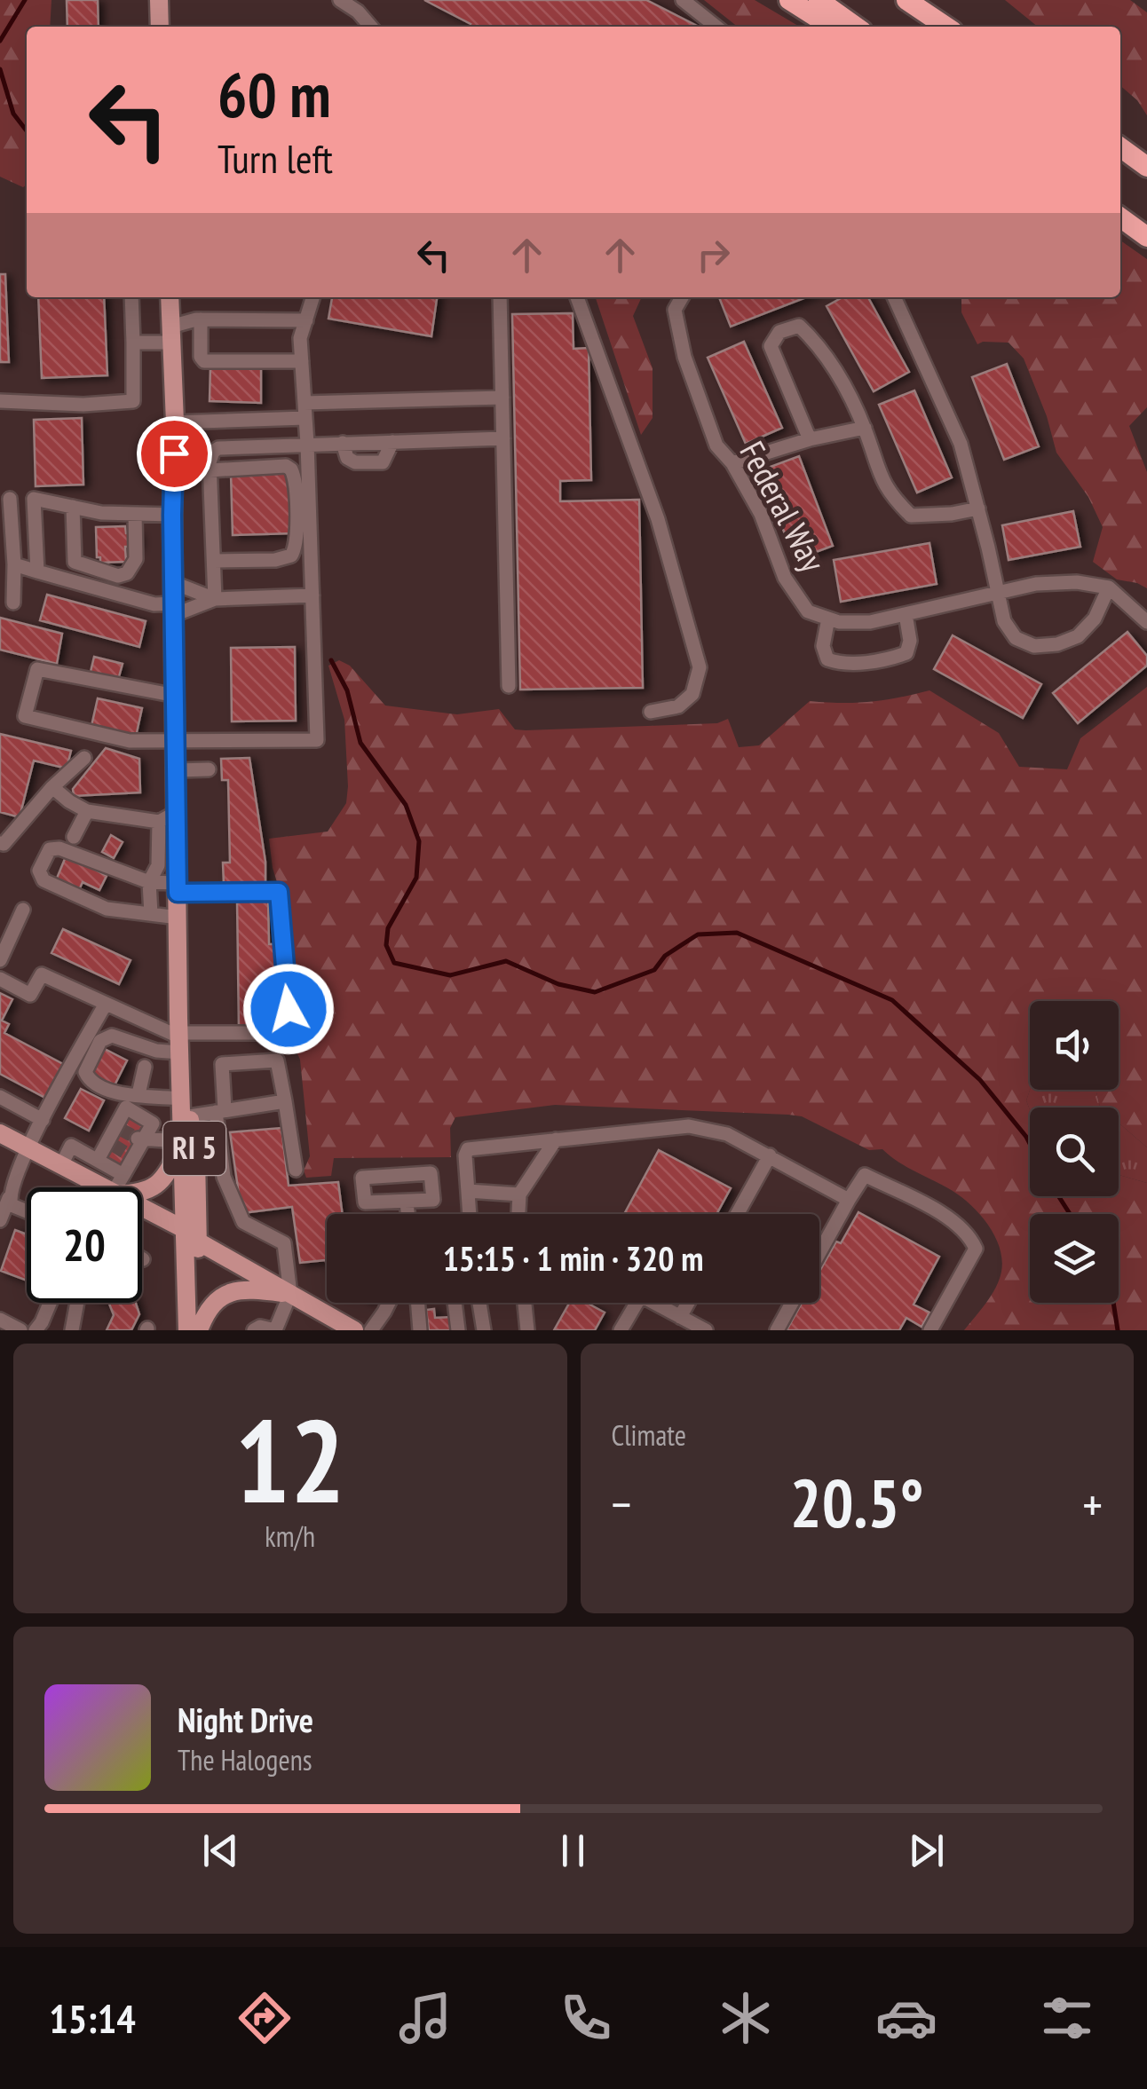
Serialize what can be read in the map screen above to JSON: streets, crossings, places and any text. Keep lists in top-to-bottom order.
{
  "streets": {
    "main road": ["RI 5"],
    "street": ["Federal Way"]
  },
  "page": {
    "turn": ["60 m", "Turn left"],
    "limit": "20",
    "trip": "15:15 · 1 min · 320 m",
    "tile": [
      ["12", "km/h"],
      "Climate"
    ],
    "heat": ["−", "20.5°", "+"],
    "song": ["Night Drive", "The Halogens"],
    "tabs": "15:14"
  }
}
